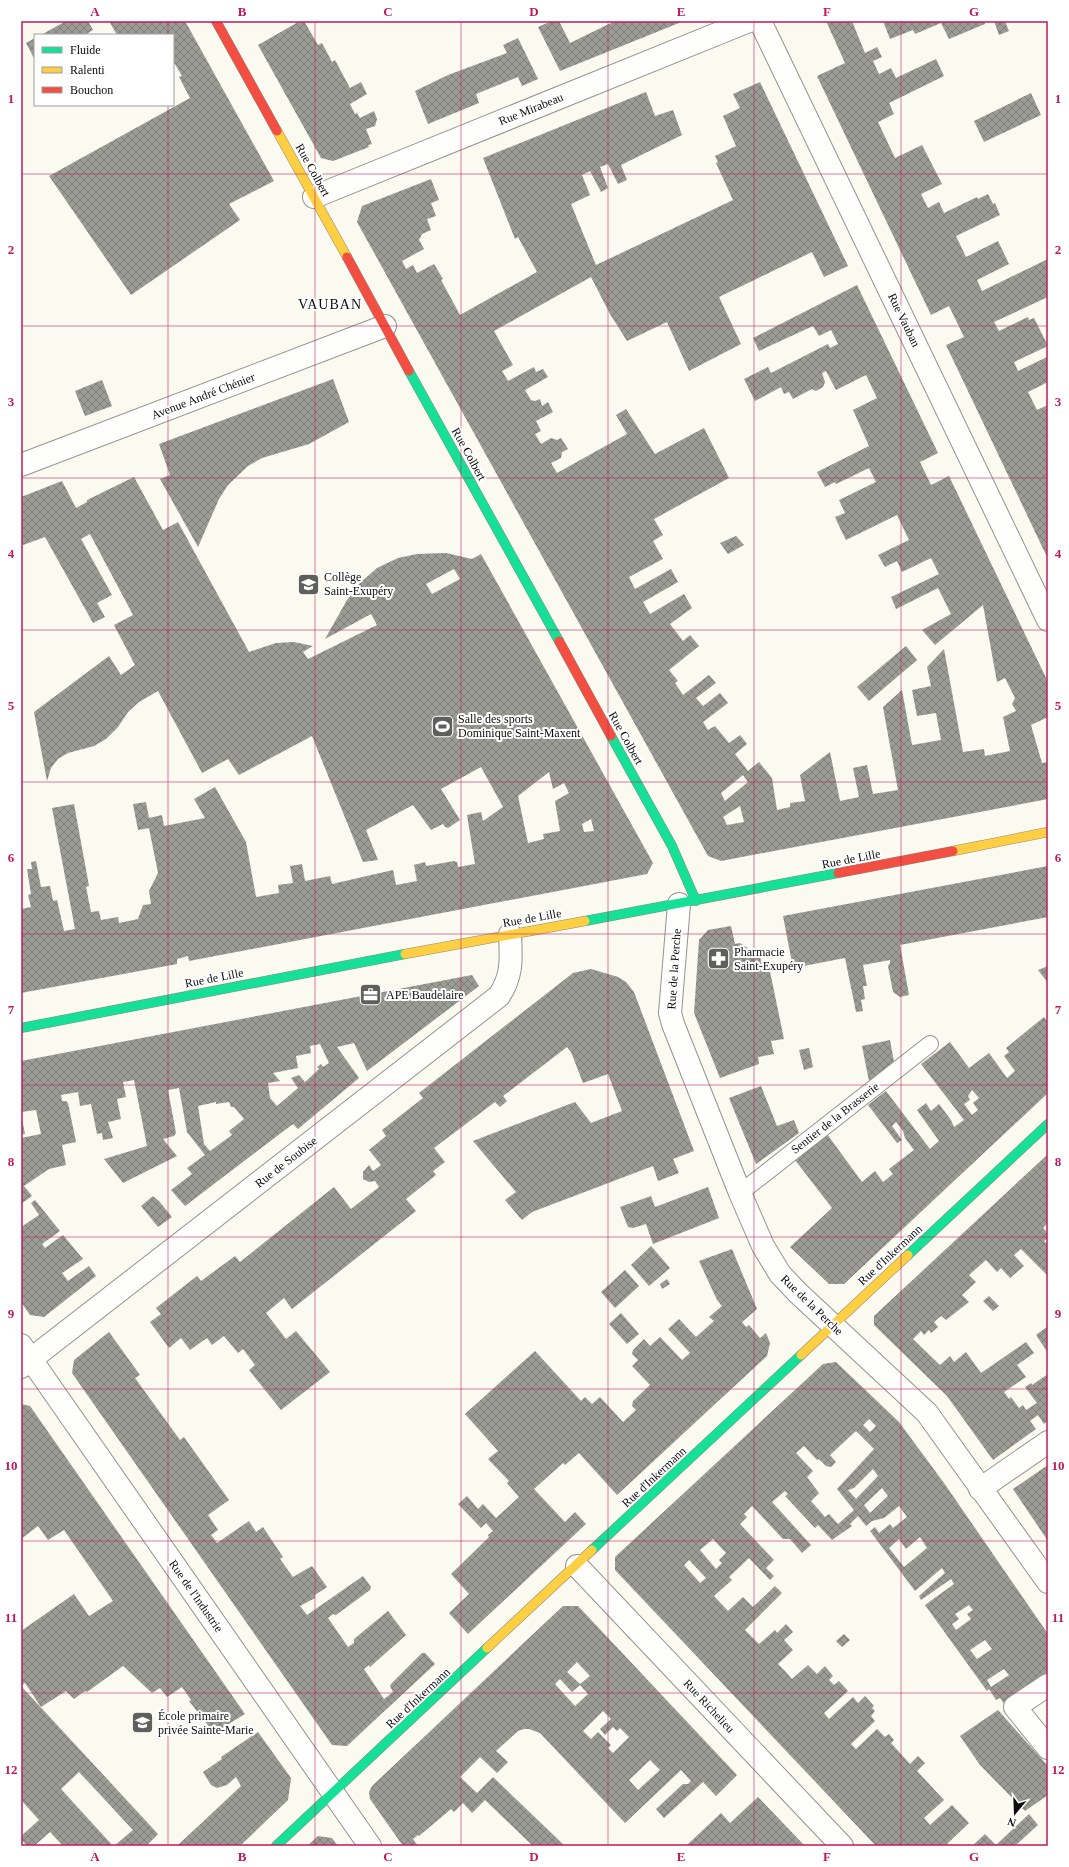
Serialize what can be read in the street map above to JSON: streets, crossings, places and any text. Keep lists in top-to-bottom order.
{
  "streets": {
    "street": [
      "Rue Mirabeau",
      "Rue Colbert",
      "Rue Vauban",
      "Avenue André Chénier",
      "Rue de Lille",
      "Rue de la Perche",
      "Rue de Soubise",
      "Rue d'Inkermann",
      "Rue de l'Industrie",
      "Rue Richelieu"
    ],
    "lane": ["Sentier de la Brasserie"]
  },
  "crossings": [
    ["Rue Mirabeau", "Rue Colbert"],
    ["Rue Colbert", "Avenue André Chénier"],
    ["Rue Colbert", "Rue de Lille"],
    ["Rue Colbert", "Rue de la Perche"],
    ["Rue de Lille", "Rue de la Perche"],
    ["Rue de Lille", "Rue de Soubise"],
    ["Rue de la Perche", "Sentier de la Brasserie"],
    ["Rue de la Perche", "Rue d'Inkermann"],
    ["Rue de Soubise", "Rue de l'Industrie"],
    ["Rue d'Inkermann", "Rue de l'Industrie"],
    ["Rue d'Inkermann", "Rue Richelieu"]
  ],
  "districts": ["VAUBAN"],
  "places": {
    "school or university": ["Collège Saint-Exupéry", "École primaire privée Sainte-Marie"],
    "sports": ["Salle des sports Dominique Saint-Maxent"],
    "pharmacy": ["Pharmacie Saint-Exupéry"],
    "office": ["APE Baudelaire"]
  },
  "legend": ["Fluide", "Ralenti", "Bouchon"],
  "north": "bottom",
  "grid": {
    "columns": [
      "A",
      "B",
      "C",
      "D",
      "E",
      "F",
      "G"
    ],
    "rows": [
      "1",
      "2",
      "3",
      "4",
      "5",
      "6",
      "7",
      "8",
      "9",
      "10",
      "11",
      "12"
    ]
  }
}
